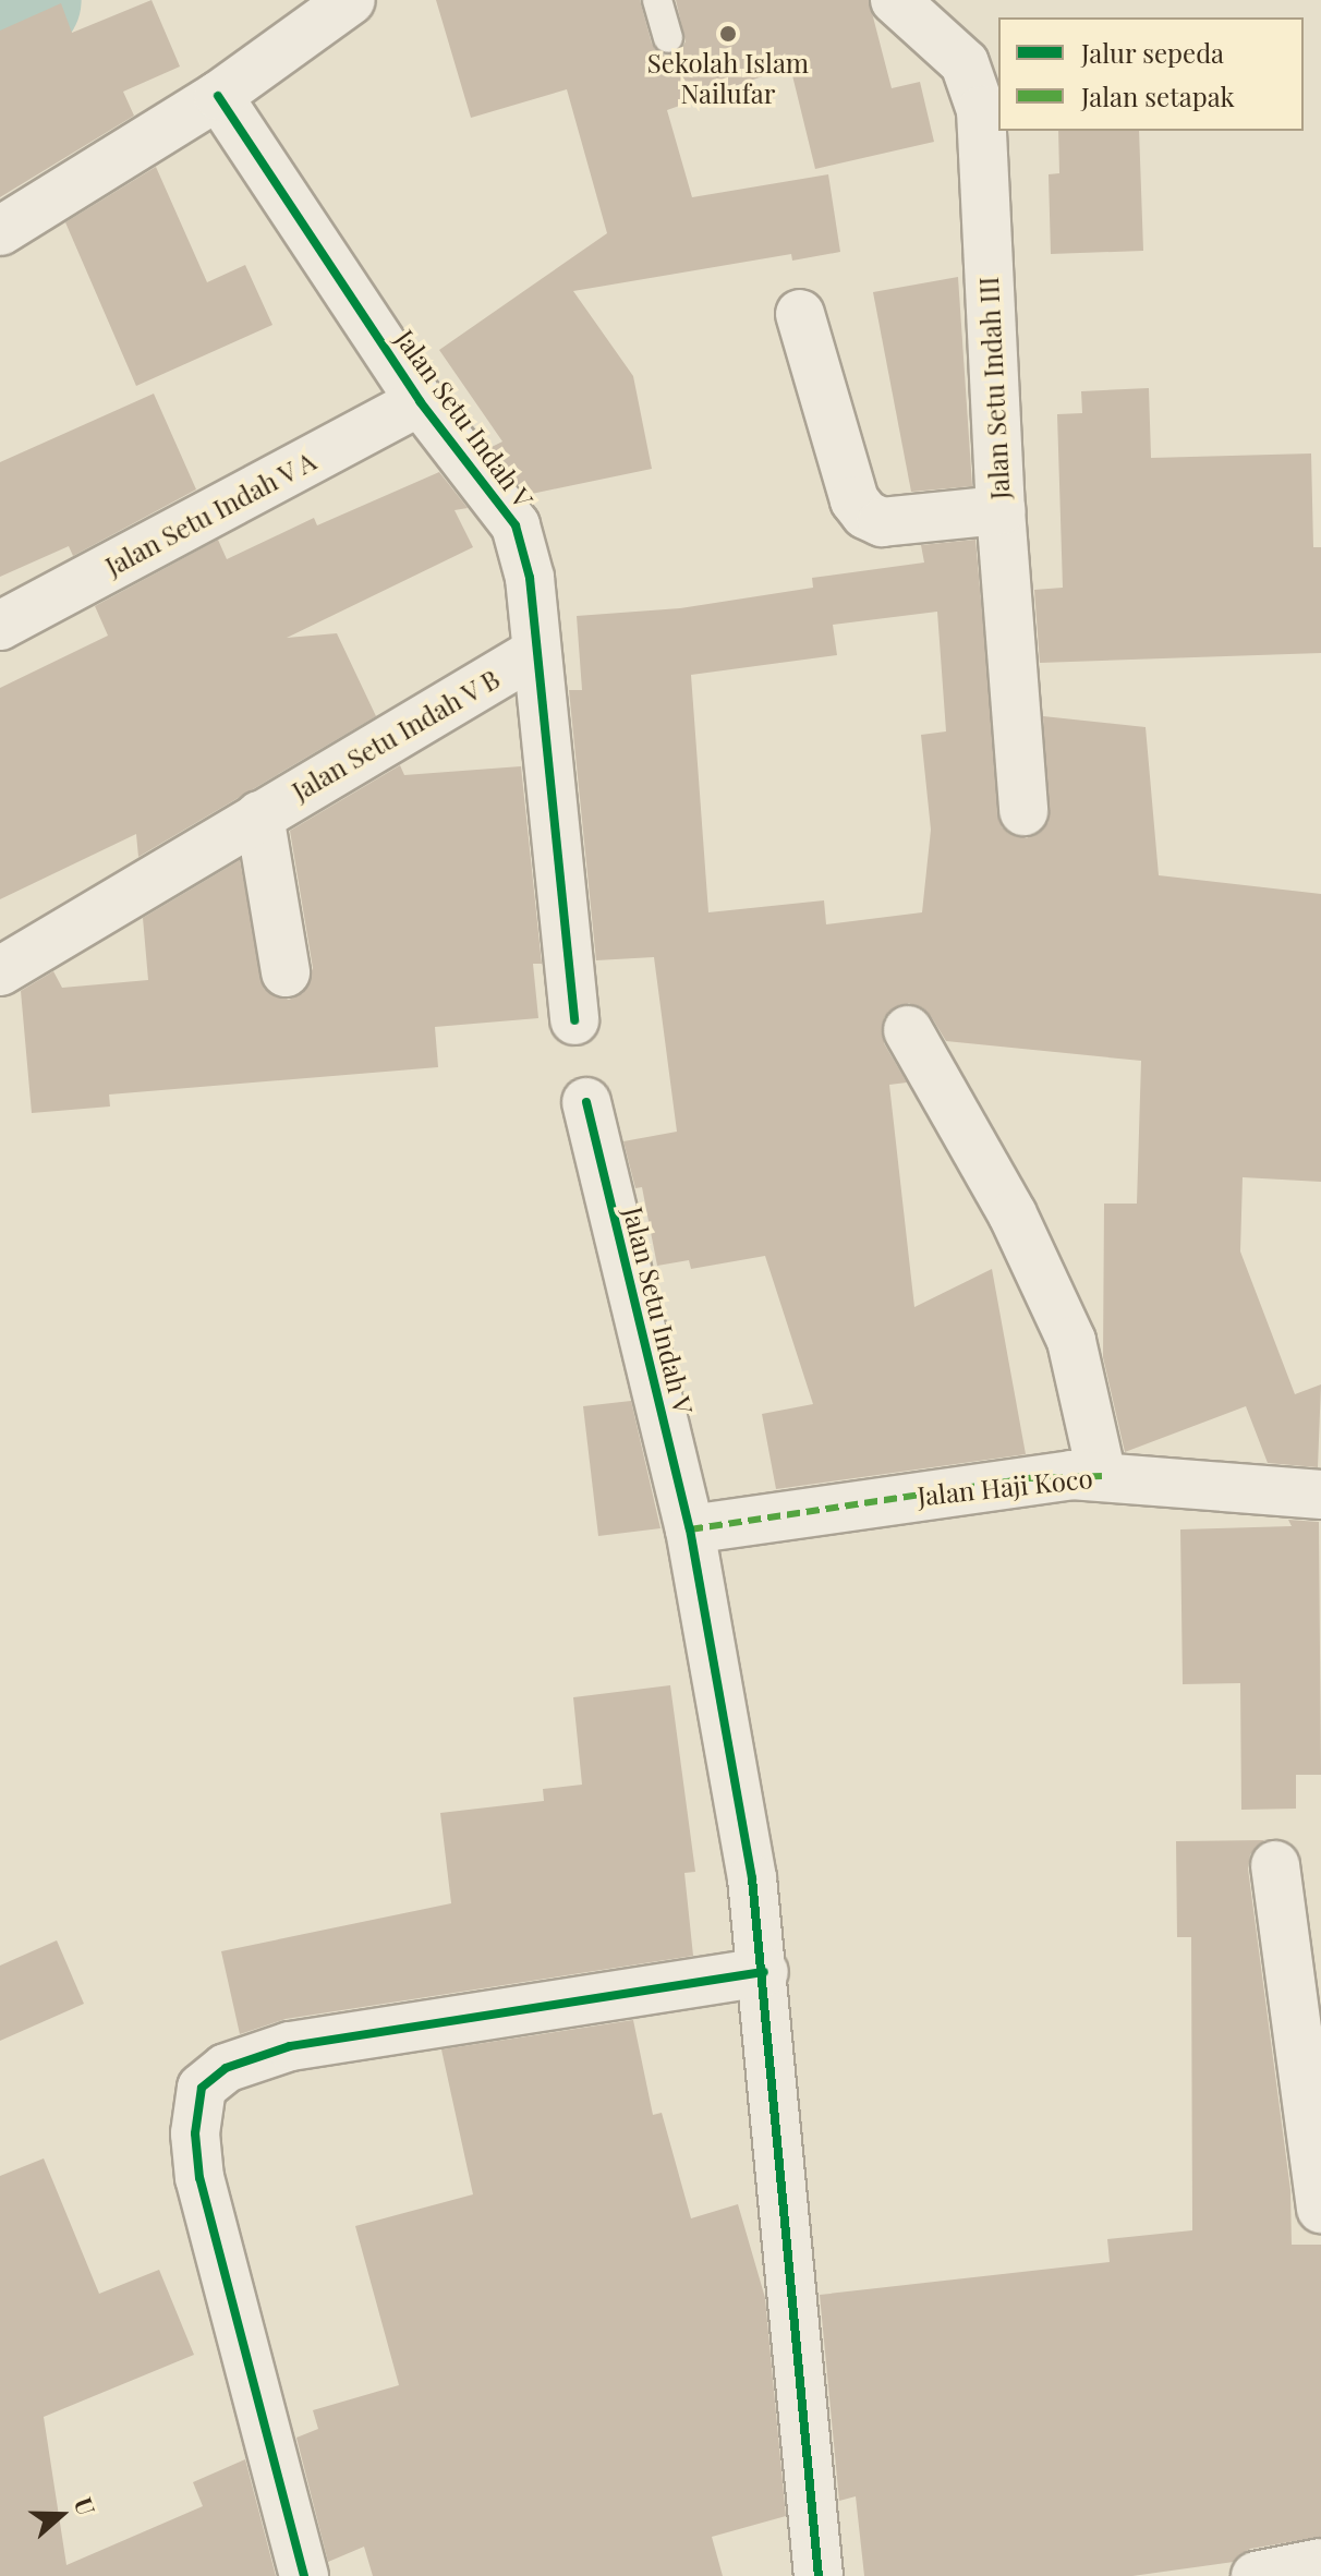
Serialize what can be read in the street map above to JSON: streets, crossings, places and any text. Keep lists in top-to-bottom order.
{
  "streets": {
    "street": [
      "Jalan Setu Indah III",
      "Jalan Setu Indah V",
      "Jalan Setu Indah V A",
      "Jalan Setu Indah V B",
      "Jalan Haji Koco"
    ]
  },
  "crossings": [
    ["Jalan Setu Indah V", "Jalan Setu Indah V A"],
    ["Jalan Setu Indah V", "Jalan Setu Indah V B"],
    ["Jalan Setu Indah V", "Jalan Haji Koco"]
  ],
  "places": ["Sekolah Islam Nailufar"],
  "legend": ["Jalur sepeda", "Jalan setapak"],
  "north": "right"
}
